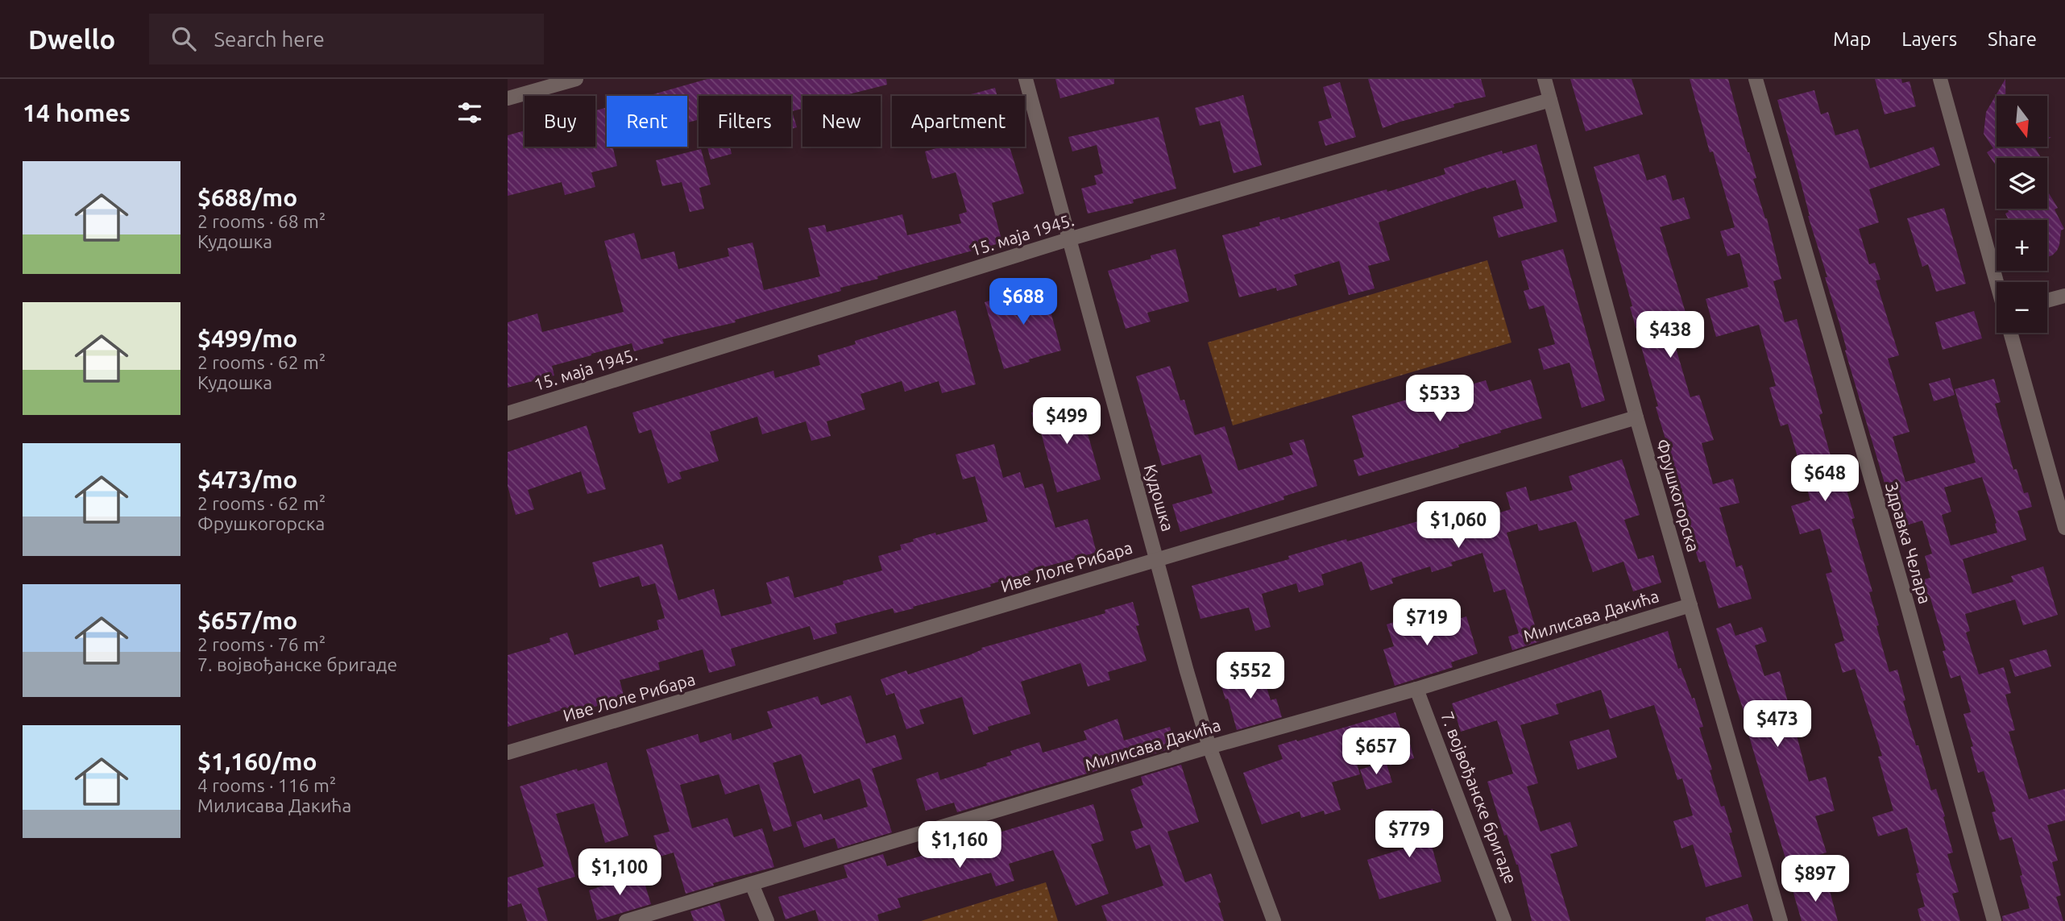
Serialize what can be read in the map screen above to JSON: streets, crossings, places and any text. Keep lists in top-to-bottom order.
{
  "streets": {
    "street": [
      "15. маја 1945.",
      "Фрушкогорска",
      "Кудошка",
      "Здравка Челара",
      "Иве Лоле Рибара",
      "Милисава Дакића",
      "7. војвођанске бригаде"
    ]
  },
  "crossings": [
    ["15. маја 1945.", "Фрушкогорска"],
    ["15. маја 1945.", "Кудошка"],
    ["Фрушкогорска", "Иве Лоле Рибара"],
    ["Фрушкогорска", "Милисава Дакића"],
    ["Кудошка", "Иве Лоле Рибара"],
    ["Кудошка", "Милисава Дакића"],
    ["Милисава Дакића", "7. војвођанске бригаде"]
  ],
  "north": "bottom",
  "page": {
    "header": "Dwello",
    "search": "Search here",
    "nav": ["Map", "Layers", "Share"],
    "heading": "14 homes",
    "map_buttons": ["+", "−"],
    "chip": [
      "Buy",
      "Rent",
      "Filters",
      "New",
      "Apartment"
    ],
    "list": [
      {
        "name": "$688/mo",
        "note": "2 rooms · 68 m² · Кудошка"
      },
      {
        "name": "$499/mo",
        "note": "2 rooms · 62 m² · Кудошка"
      },
      {
        "name": "$473/mo",
        "note": "2 rooms · 62 m² · Фрушкогорска"
      },
      {
        "name": "$657/mo",
        "note": "2 rooms · 76 m² · 7. војвођанске бригаде"
      },
      {
        "name": "$1,160/mo",
        "note": "4 rooms · 116 m² · Милисава Дакића"
      }
    ],
    "price": [
      "$688",
      "$438",
      "$533",
      "$499",
      "$648",
      "$1,060",
      "$719",
      "$552",
      "$473",
      "$657",
      "$779",
      "$1,160",
      "$1,100",
      "$897"
    ]
  }
}
